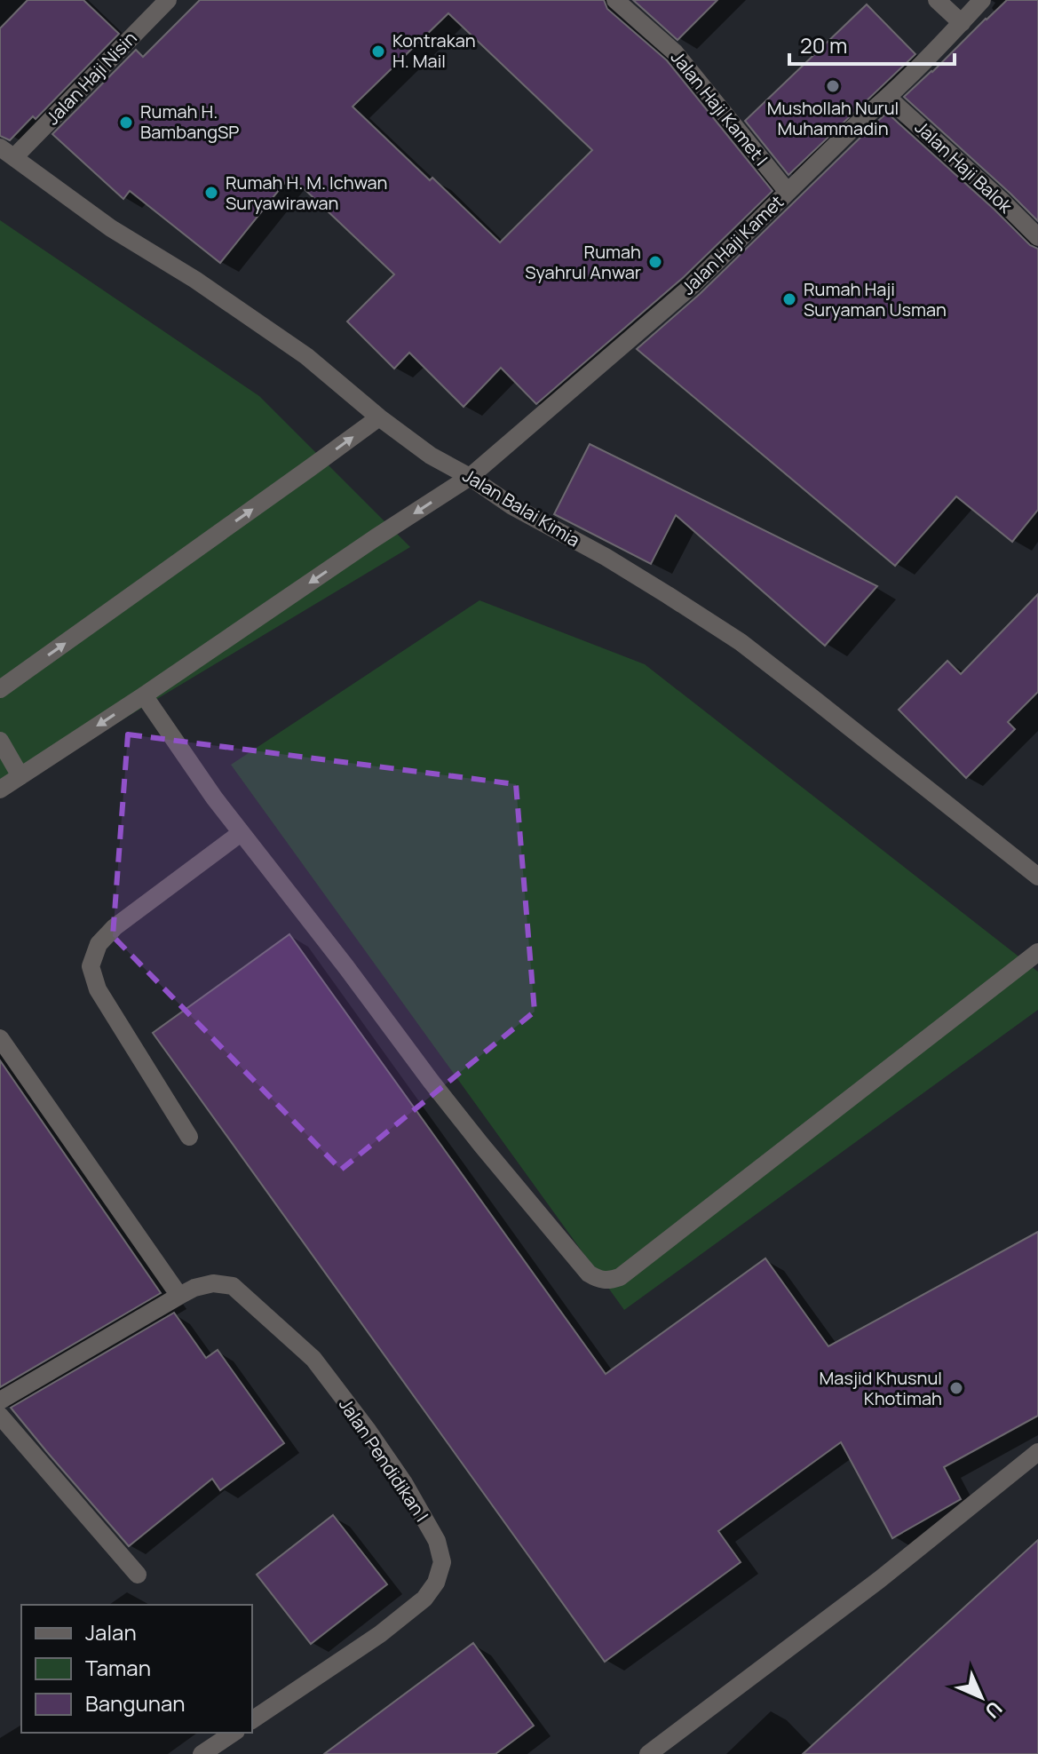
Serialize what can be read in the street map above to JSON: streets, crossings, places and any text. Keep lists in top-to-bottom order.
{
  "streets": {
    "street": [
      "Jalan Haji Nisin",
      "Jalan Haji Kamet I",
      "Jalan Haji Balok",
      "Jalan Haji Kamet",
      "Jalan Balai Kimia",
      "Jalan Pendidikan I"
    ]
  },
  "crossings": [
    ["Jalan Haji Nisin", "Jalan Balai Kimia"],
    ["Jalan Haji Kamet I", "Jalan Haji Kamet"],
    ["Jalan Haji Balok", "Jalan Haji Kamet"],
    ["Jalan Haji Kamet", "Jalan Balai Kimia"]
  ],
  "places": [
    "Kontrakan H. Mail",
    "Mushollah Nurul Muhammadin",
    "Rumah H. BambangSP",
    "Rumah H. M. Ichwan Suryawirawan",
    "Rumah Syahrul Anwar",
    "Rumah Haji Suryaman Usman",
    "Masjid Khusnul Khotimah"
  ],
  "legend": ["Jalan", "Taman", "Bangunan"],
  "scale_bar": "20 m",
  "north": "bottom right"
}
